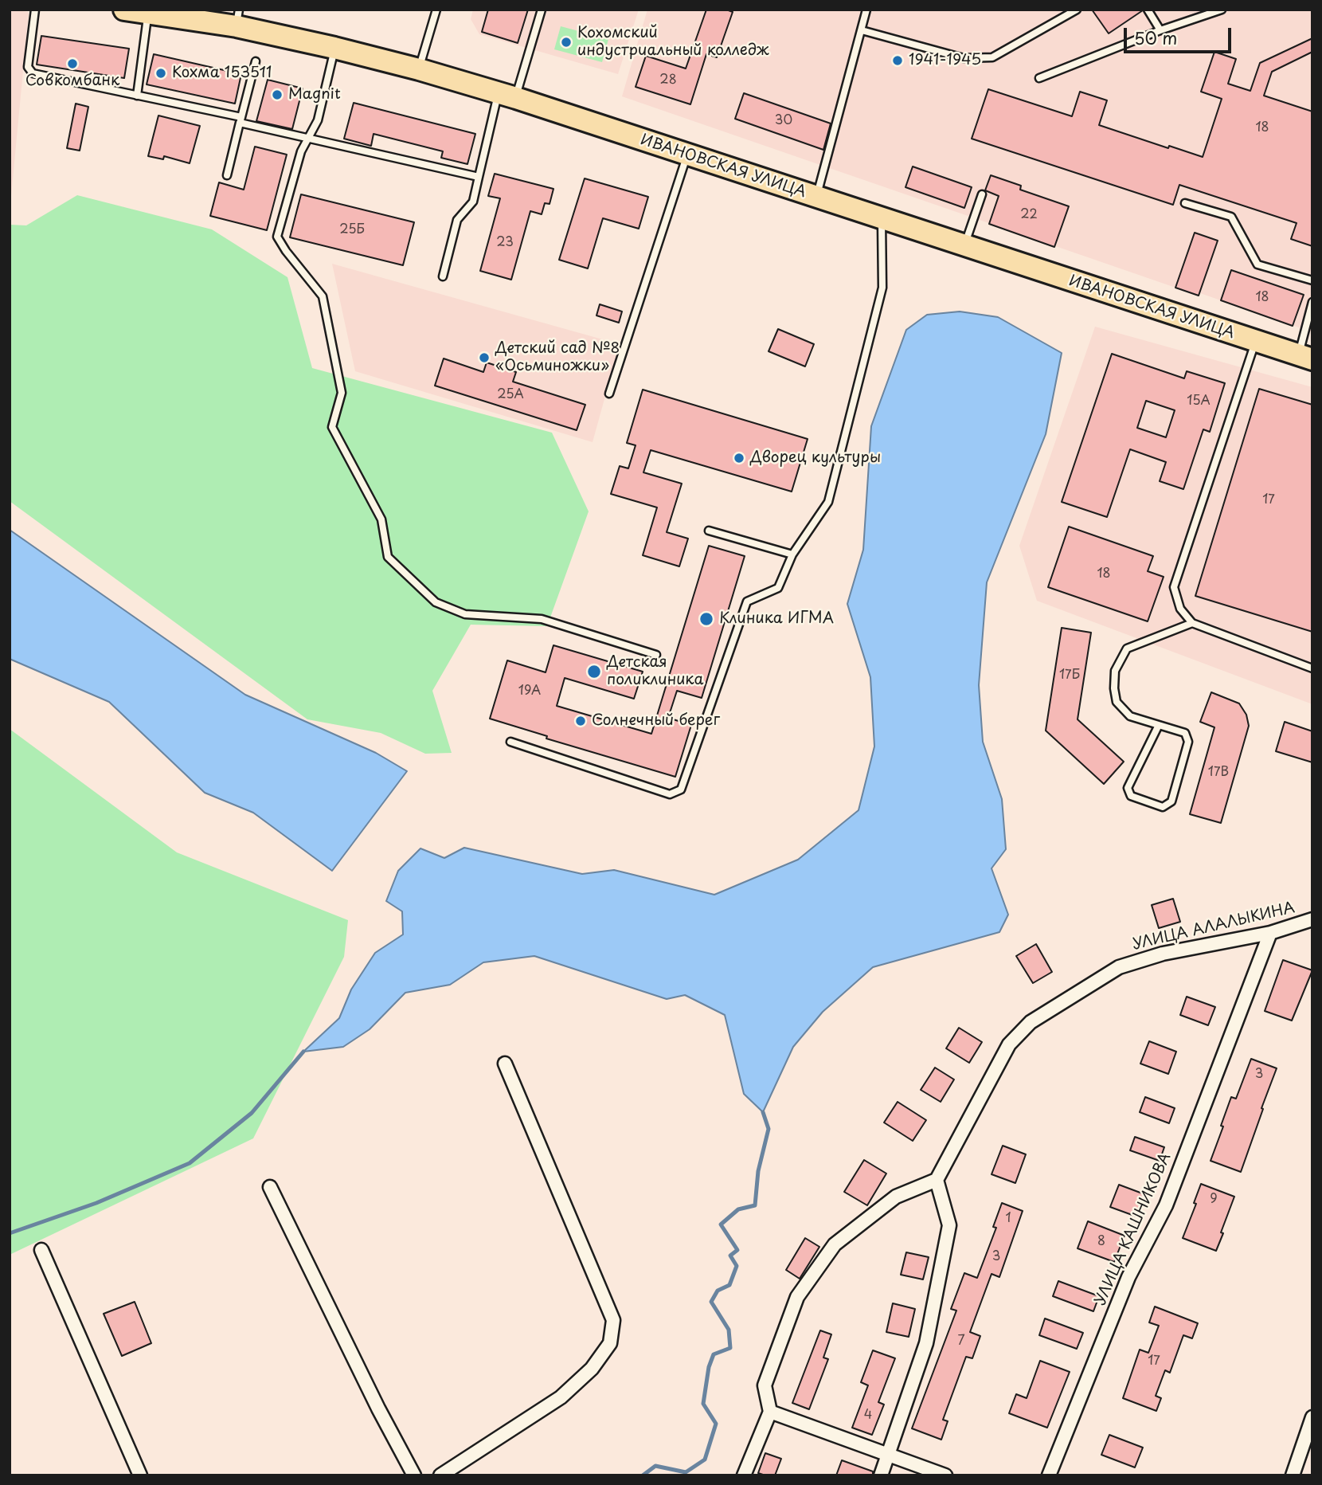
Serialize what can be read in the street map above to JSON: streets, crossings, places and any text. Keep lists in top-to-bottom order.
{
  "streets": {
    "main road": ["ИВАНОВСКАЯ УЛИЦА"],
    "street": ["УЛИЦА АЛАЛЫКИНА", "УЛИЦА КАШНИКОВА"]
  },
  "crossings": [
    ["УЛИЦА АЛАЛЫКИНА", "УЛИЦА КАШНИКОВА"]
  ],
  "places": [
    "Кохомский индустриальный колледж",
    "1941-1945",
    "Совкомбанк",
    "Кохма 153511",
    "Magnit",
    "Детский сад №8 «Осьминожки»",
    "Дворец культуры",
    "Клиника ИГМА",
    "Детская поликлиника",
    "Солнечный берег"
  ],
  "house_numbers": [
    "28",
    "30",
    "18",
    "22",
    "25Б",
    "23",
    "18",
    "25А",
    "15А",
    "17",
    "18",
    "17Б",
    "19А",
    "17В",
    "3",
    "9",
    "1",
    "8",
    "3",
    "7",
    "17",
    "4"
  ],
  "scale_bar": "50 m"
}
